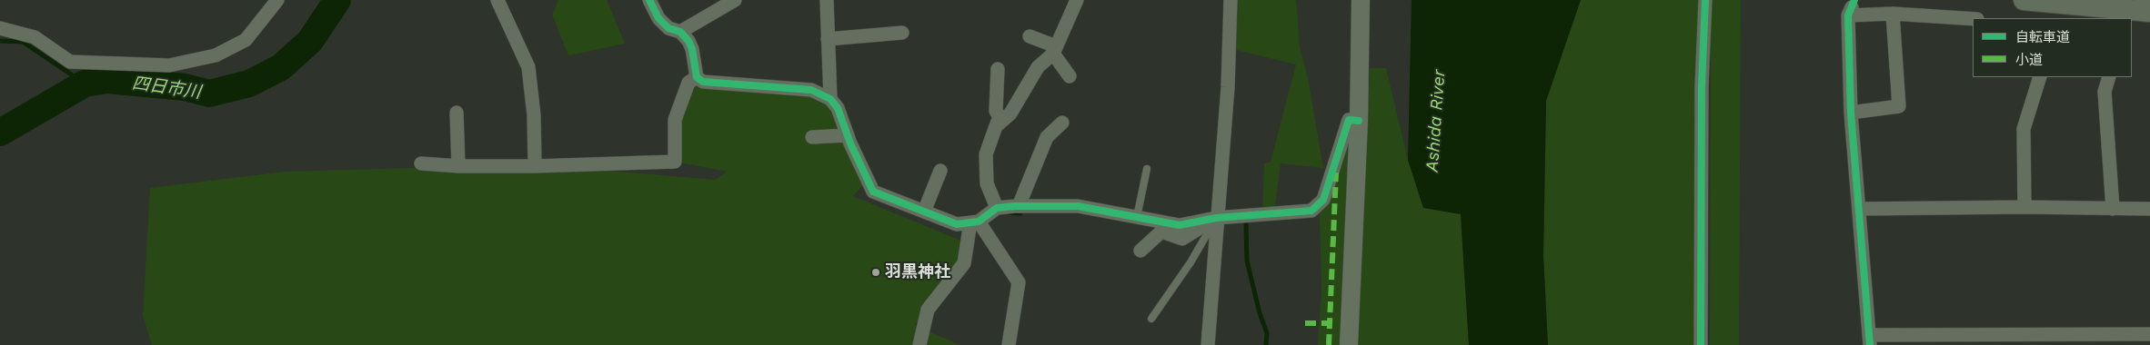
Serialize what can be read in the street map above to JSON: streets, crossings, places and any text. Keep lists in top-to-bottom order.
{
  "water": ["四日市川", "Ashida River"],
  "places": ["羽黒神社"],
  "legend": ["自転車道", "小道"]
}
